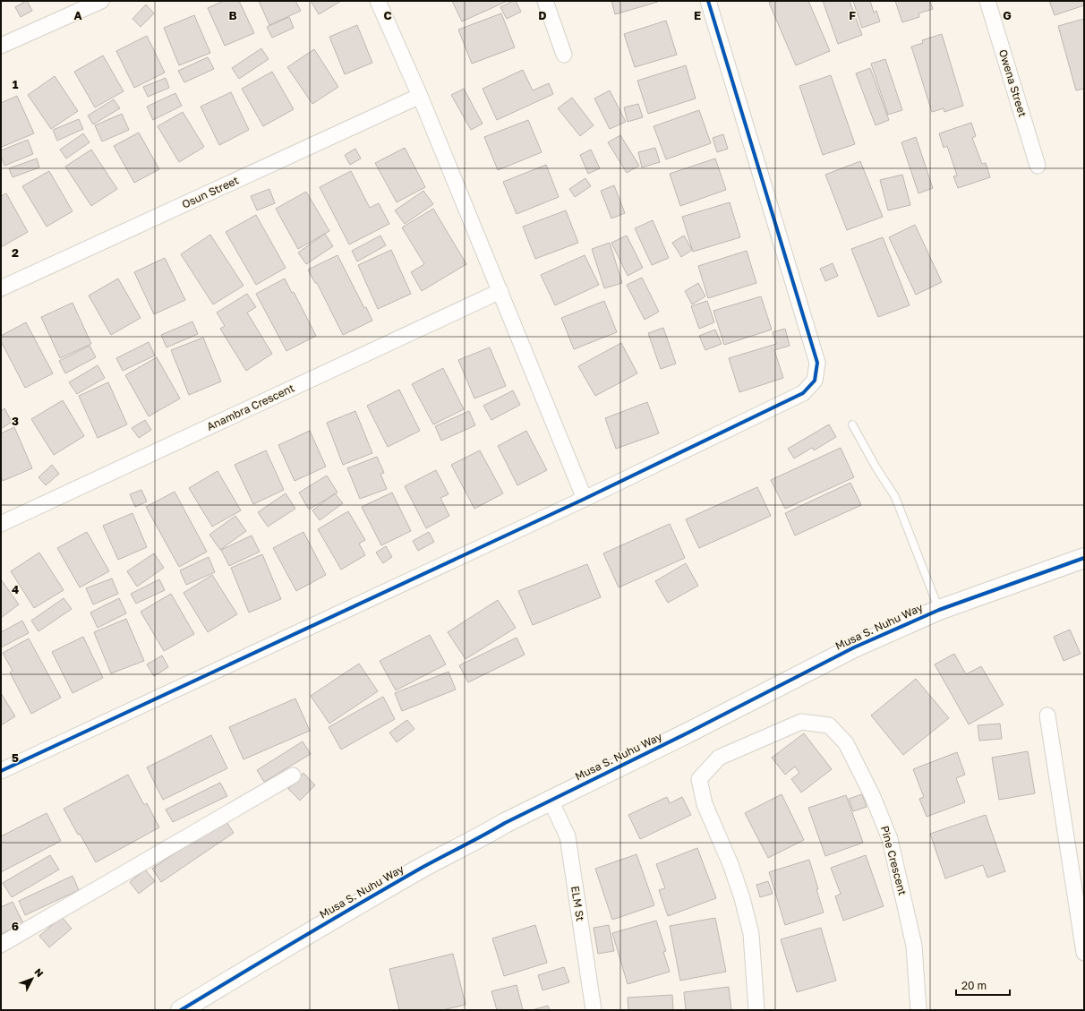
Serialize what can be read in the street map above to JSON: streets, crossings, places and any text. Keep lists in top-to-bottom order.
{
  "streets": {
    "street": [
      "Owena Street",
      "Osun Street",
      "Anambra Crescent",
      "Musa S. Nuhu Way",
      "Pine Crescent",
      "ELM St"
    ]
  },
  "crossings": [
    ["Musa S. Nuhu Way", "ELM St"]
  ],
  "scale_bar": "20 m",
  "north": "top right",
  "grid": {
    "columns": [
      "A",
      "B",
      "C",
      "D",
      "E",
      "F",
      "G"
    ],
    "rows": [
      "1",
      "2",
      "3",
      "4",
      "5",
      "6"
    ]
  }
}
